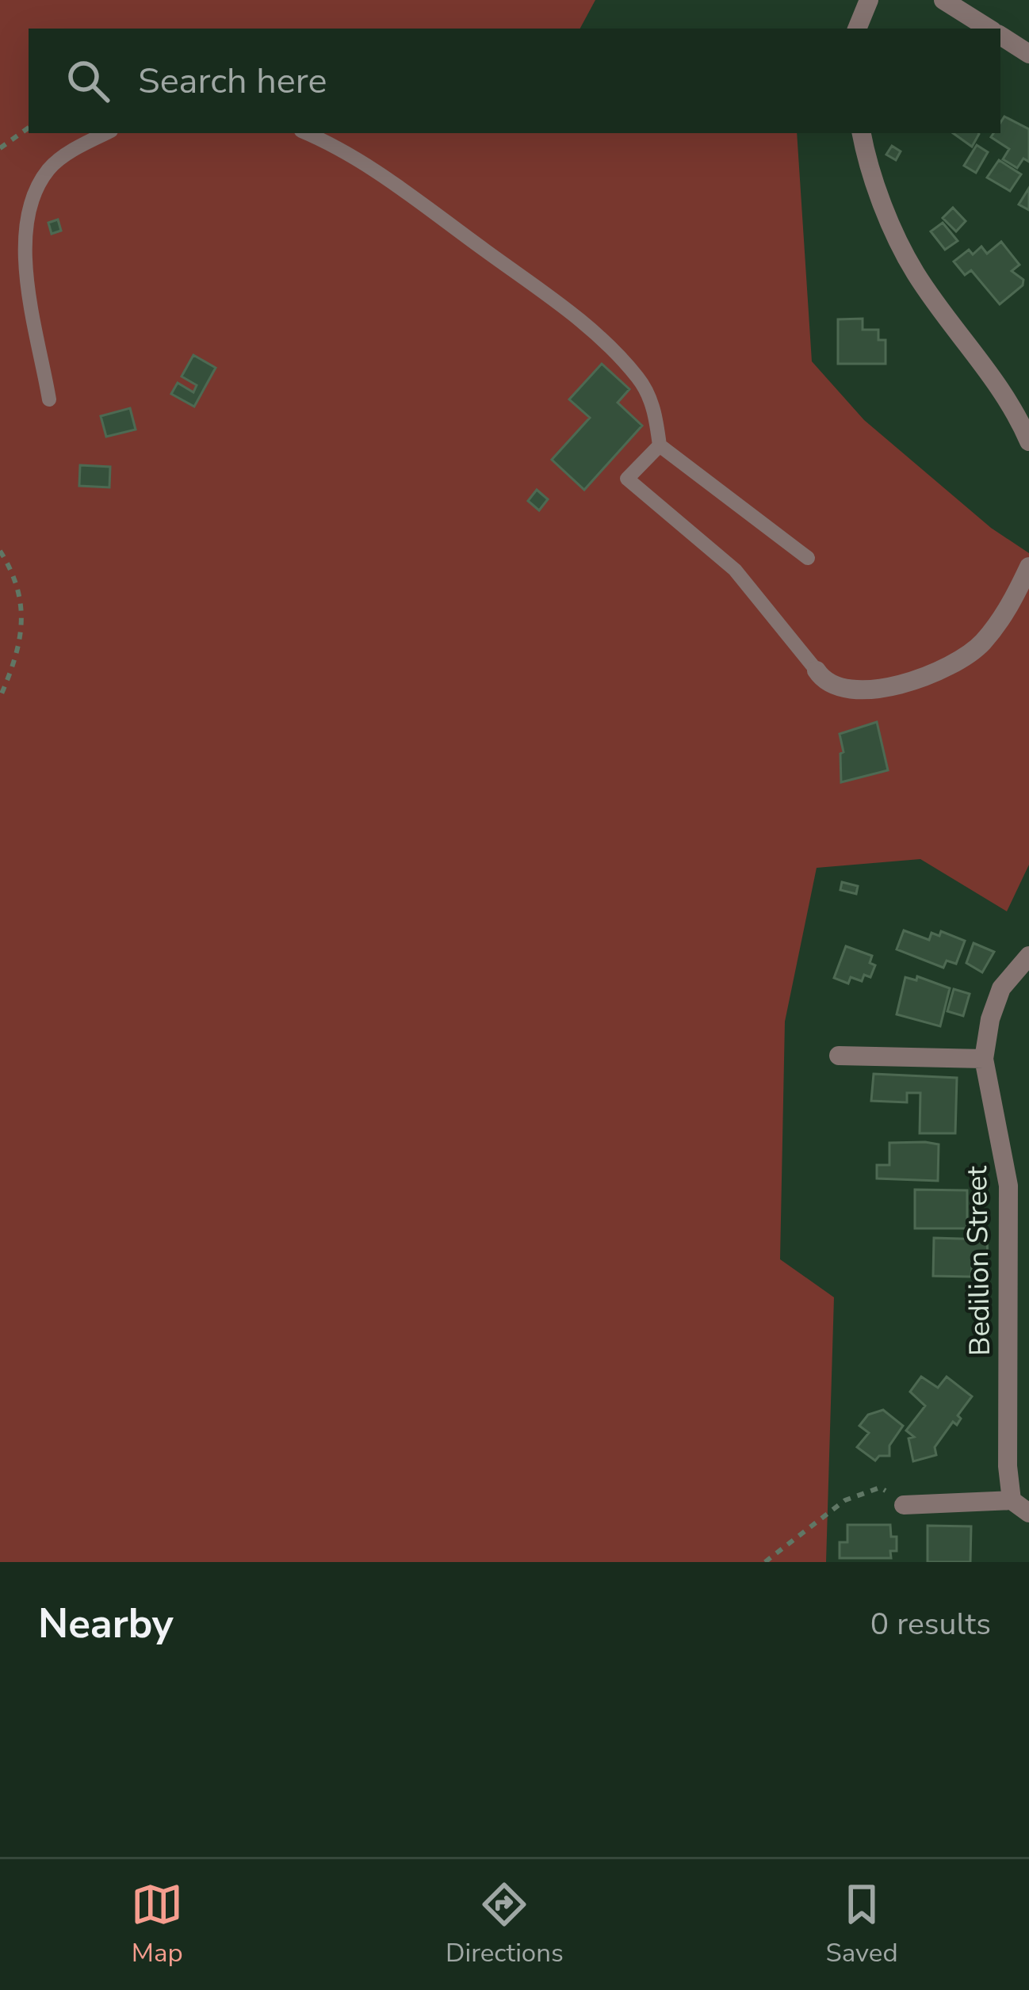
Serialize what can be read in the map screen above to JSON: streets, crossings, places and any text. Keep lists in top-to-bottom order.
{
  "streets": {
    "street": ["Bedilion Street"]
  },
  "page": {
    "search": "Search here",
    "heading": ["Nearby", "0 results"],
    "nav": ["Map", "Directions", "Saved"]
  }
}
